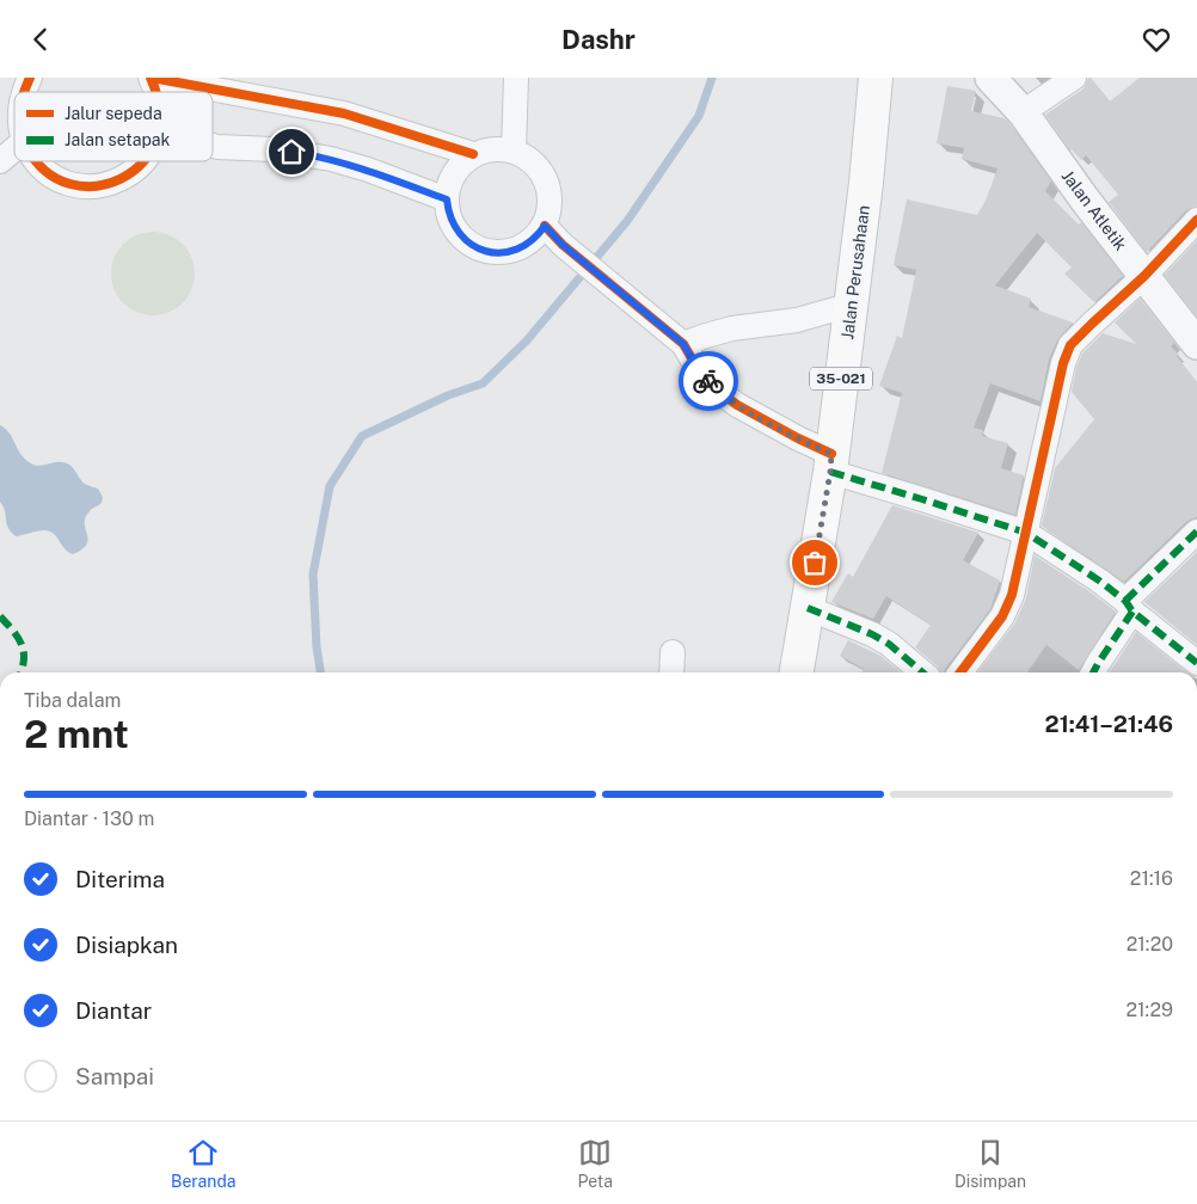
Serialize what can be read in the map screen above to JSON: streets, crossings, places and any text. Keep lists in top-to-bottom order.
{
  "streets": {
    "main road": ["Jalan Perusahaan", "35-021"],
    "street": ["Jalan Atletik"]
  },
  "legend": ["Jalur sepeda", "Jalan setapak"],
  "page": {
    "header": "Dashr",
    "heading": ["2 mnt", "Tiba dalam", "21:41–21:46"],
    "bar": "Diantar · 130 m",
    "list": [
      ["Diterima", "21:16"],
      ["Disiapkan", "21:20"],
      ["Diantar", "21:29"],
      "Sampai"
    ],
    "tabs": ["Beranda", "Peta", "Disimpan"]
  }
}
